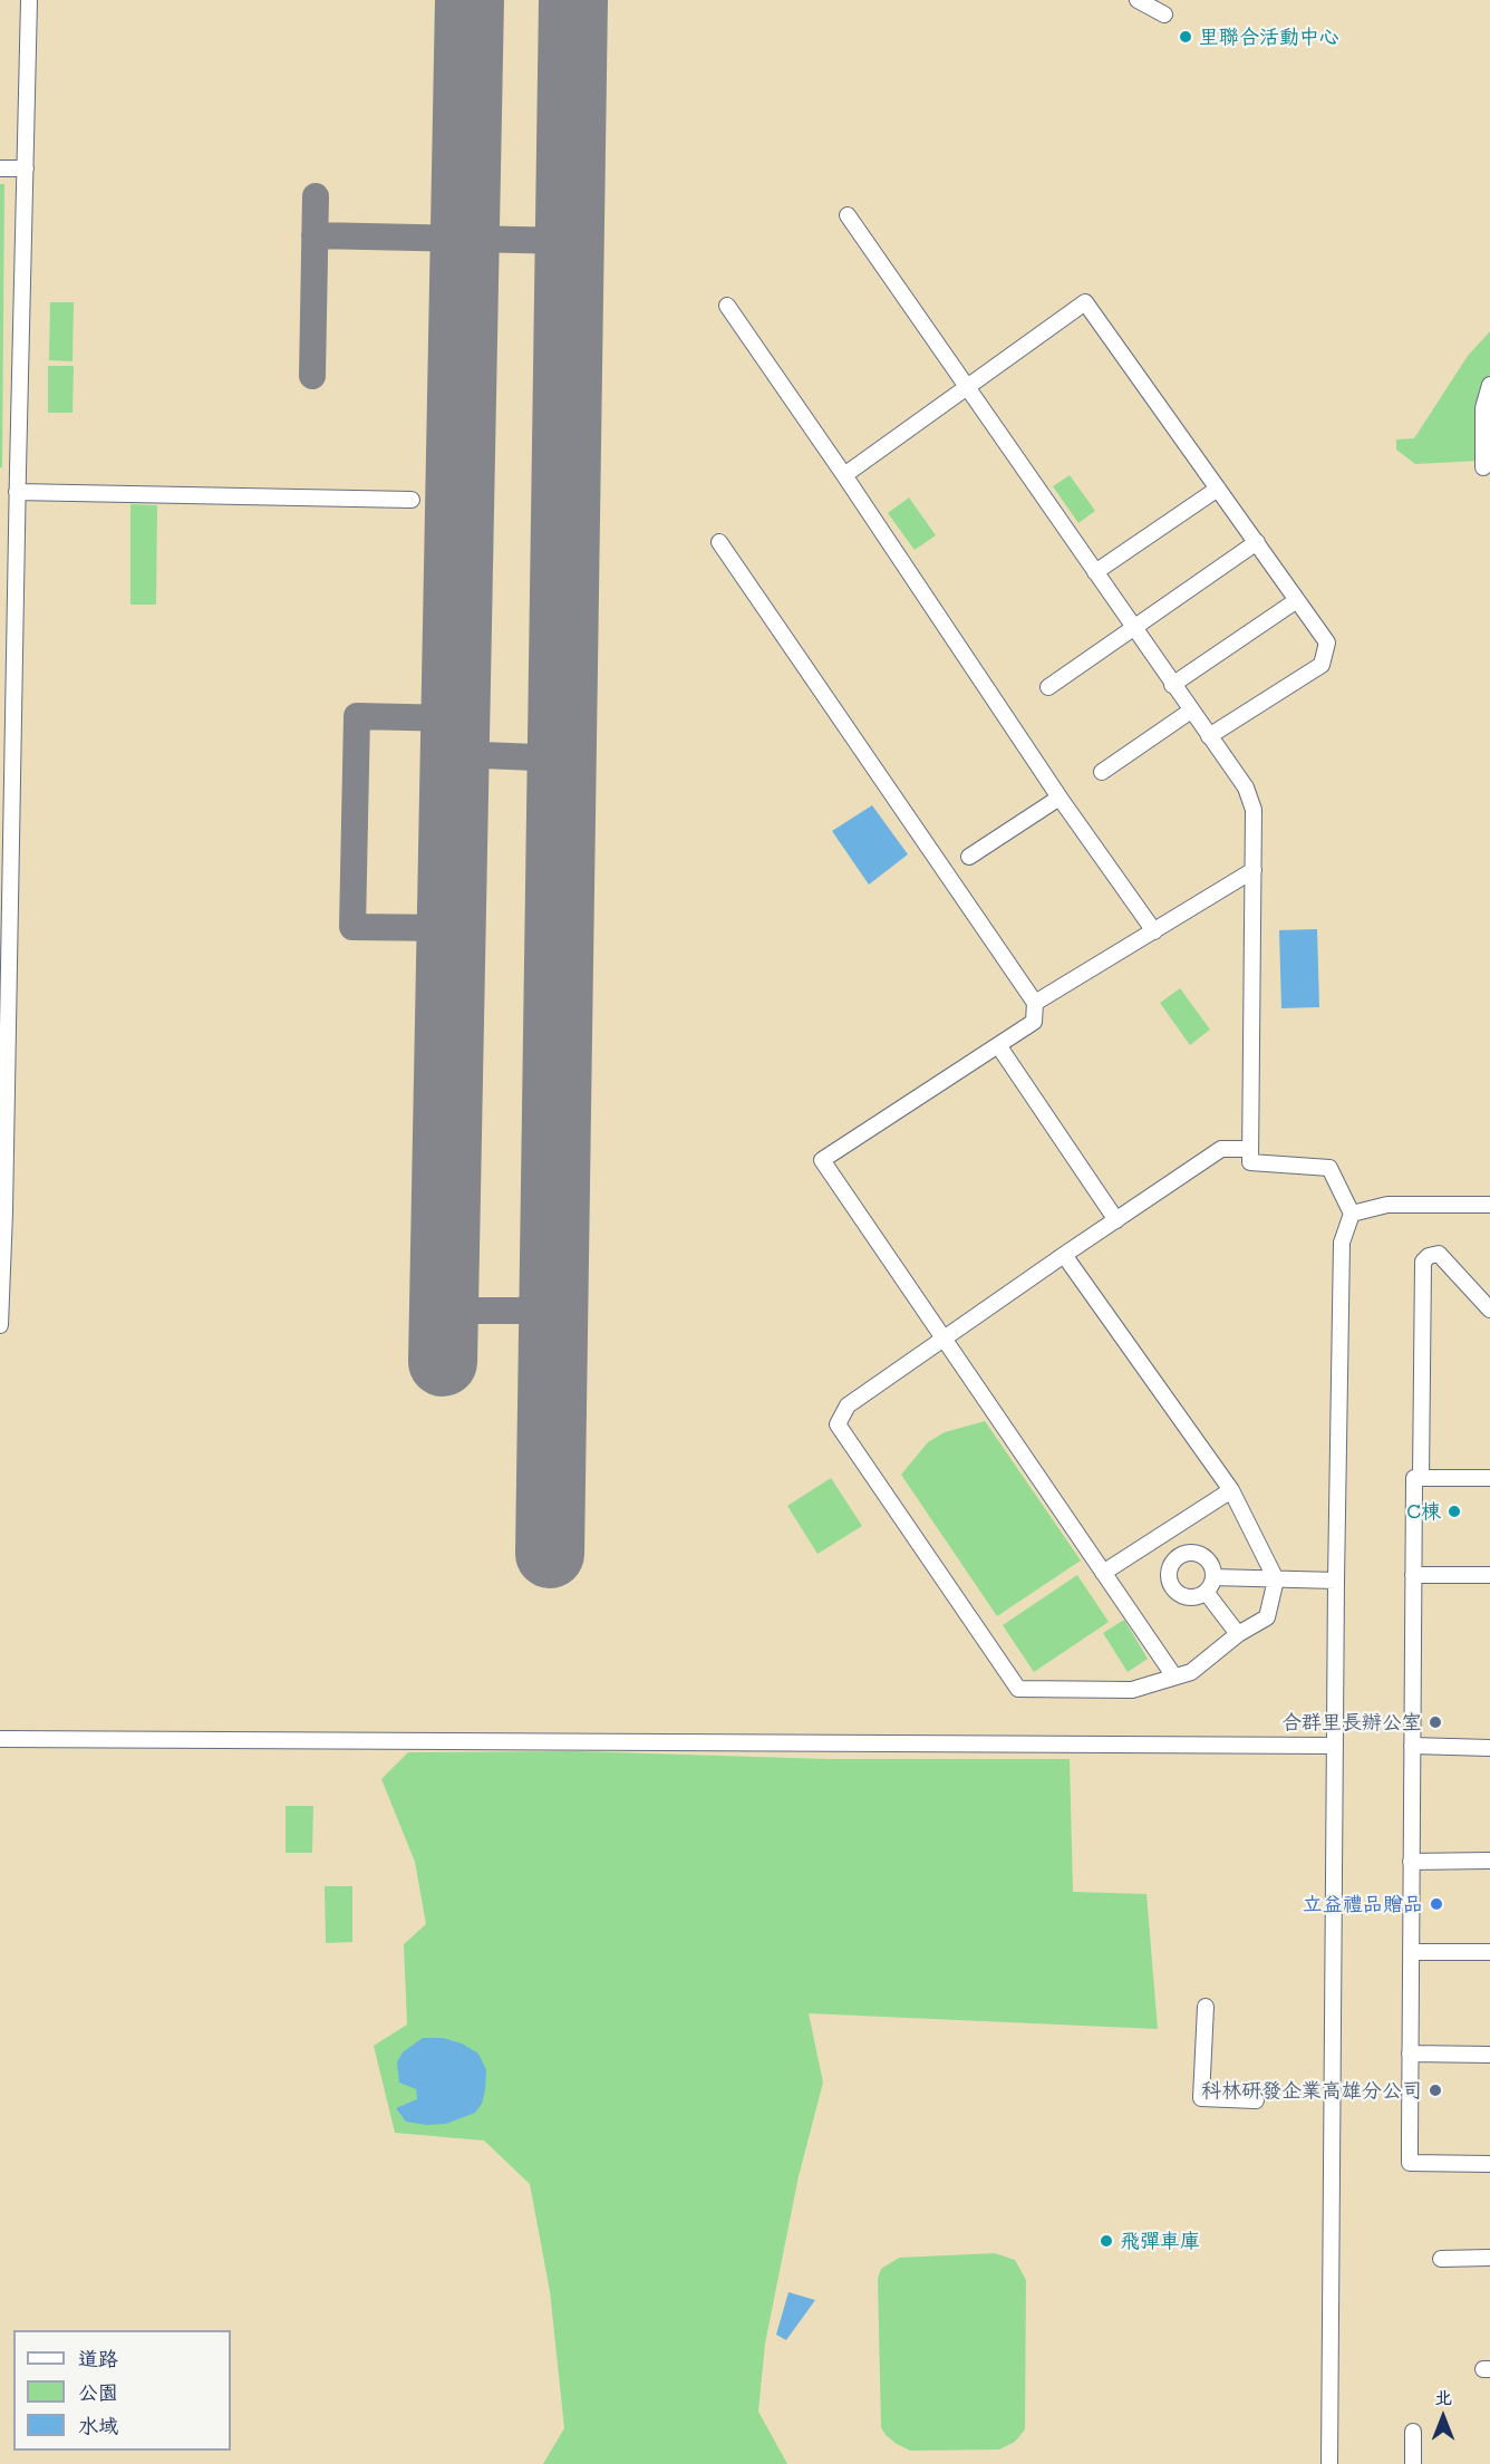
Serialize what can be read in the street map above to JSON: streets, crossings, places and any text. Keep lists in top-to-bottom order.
{
  "places": [
    "里聯合活動中心",
    "C棟",
    "合群里長辦公室",
    "立益禮品贈品",
    "科林研發企業高雄分公司",
    "飛彈車庫"
  ],
  "legend": ["道路", "公園", "水域"],
  "north": "top"
}
